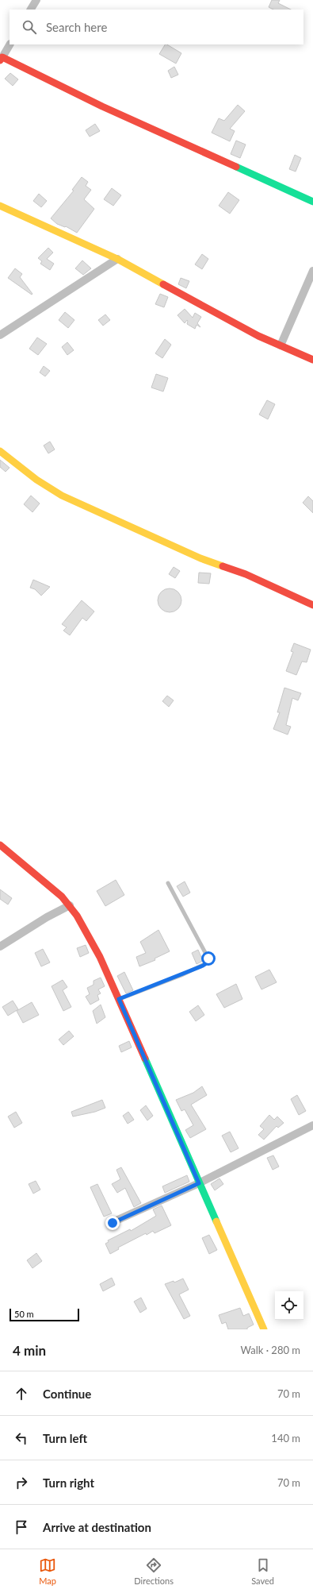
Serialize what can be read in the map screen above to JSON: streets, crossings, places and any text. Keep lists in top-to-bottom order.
{
  "scale_bar": "50 m",
  "page": {
    "search": "Search here",
    "scale": "50 m",
    "heading": ["4 min", "Walk · 280 m"],
    "list": [
      ["Continue", "70 m"],
      ["Turn left", "140 m"],
      ["Turn right", "70 m"],
      "Arrive at destination"
    ],
    "nav": ["Map", "Directions", "Saved"]
  }
}
